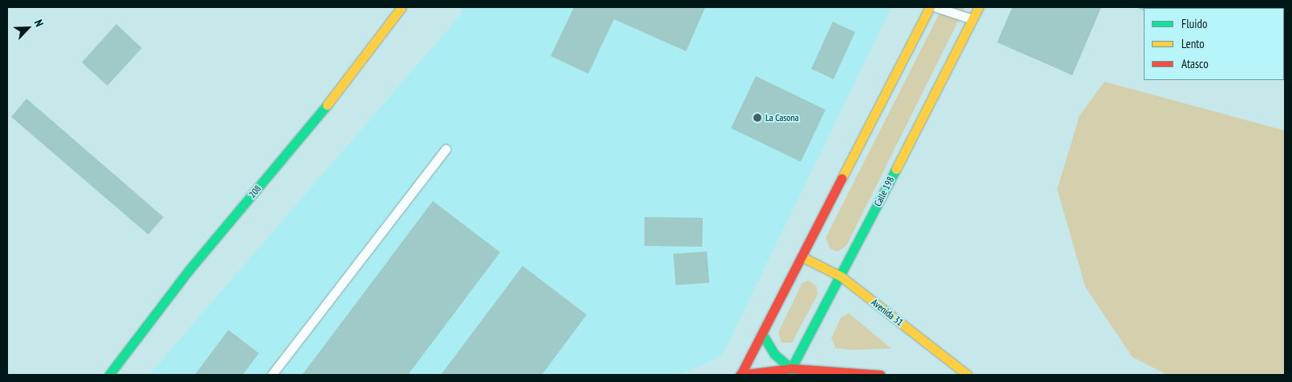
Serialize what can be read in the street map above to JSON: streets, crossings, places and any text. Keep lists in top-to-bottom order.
{
  "streets": {
    "main road": ["208", "Calle 198", "Avenida 31"]
  },
  "crossings": [
    ["Calle 198", "Avenida 31"]
  ],
  "places": ["La Casona"],
  "legend": ["Fluido", "Lento", "Atasco"],
  "north": "top right"
}
